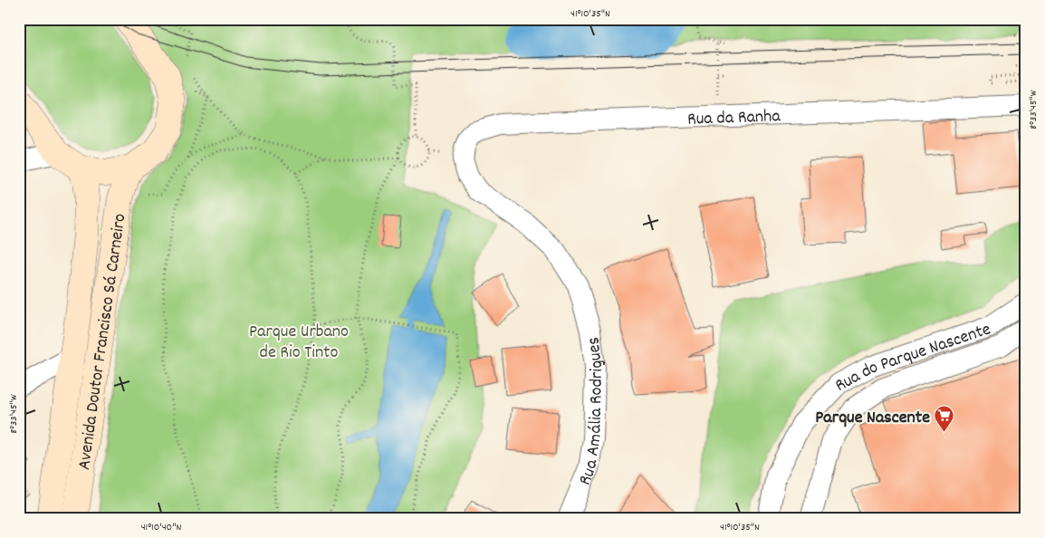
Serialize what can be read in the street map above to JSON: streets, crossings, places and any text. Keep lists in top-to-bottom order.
{
  "streets": {
    "main road": ["Avenida Doutor Francisco Sá Carneiro"],
    "street": ["Rua da Ranha", "Rua do Parque Nascente", "Rua Amália Rodrigues"]
  },
  "crossings": [
    ["Rua da Ranha", "Rua Amália Rodrigues"]
  ],
  "parks": ["Parque Urbano de Rio Tinto"],
  "places": {
    "supermarket": ["Parque Nascente"]
  },
  "coordinates": ["41°10'35\"N", "8°33'45\"W", "41°10'40\"N"]
}
